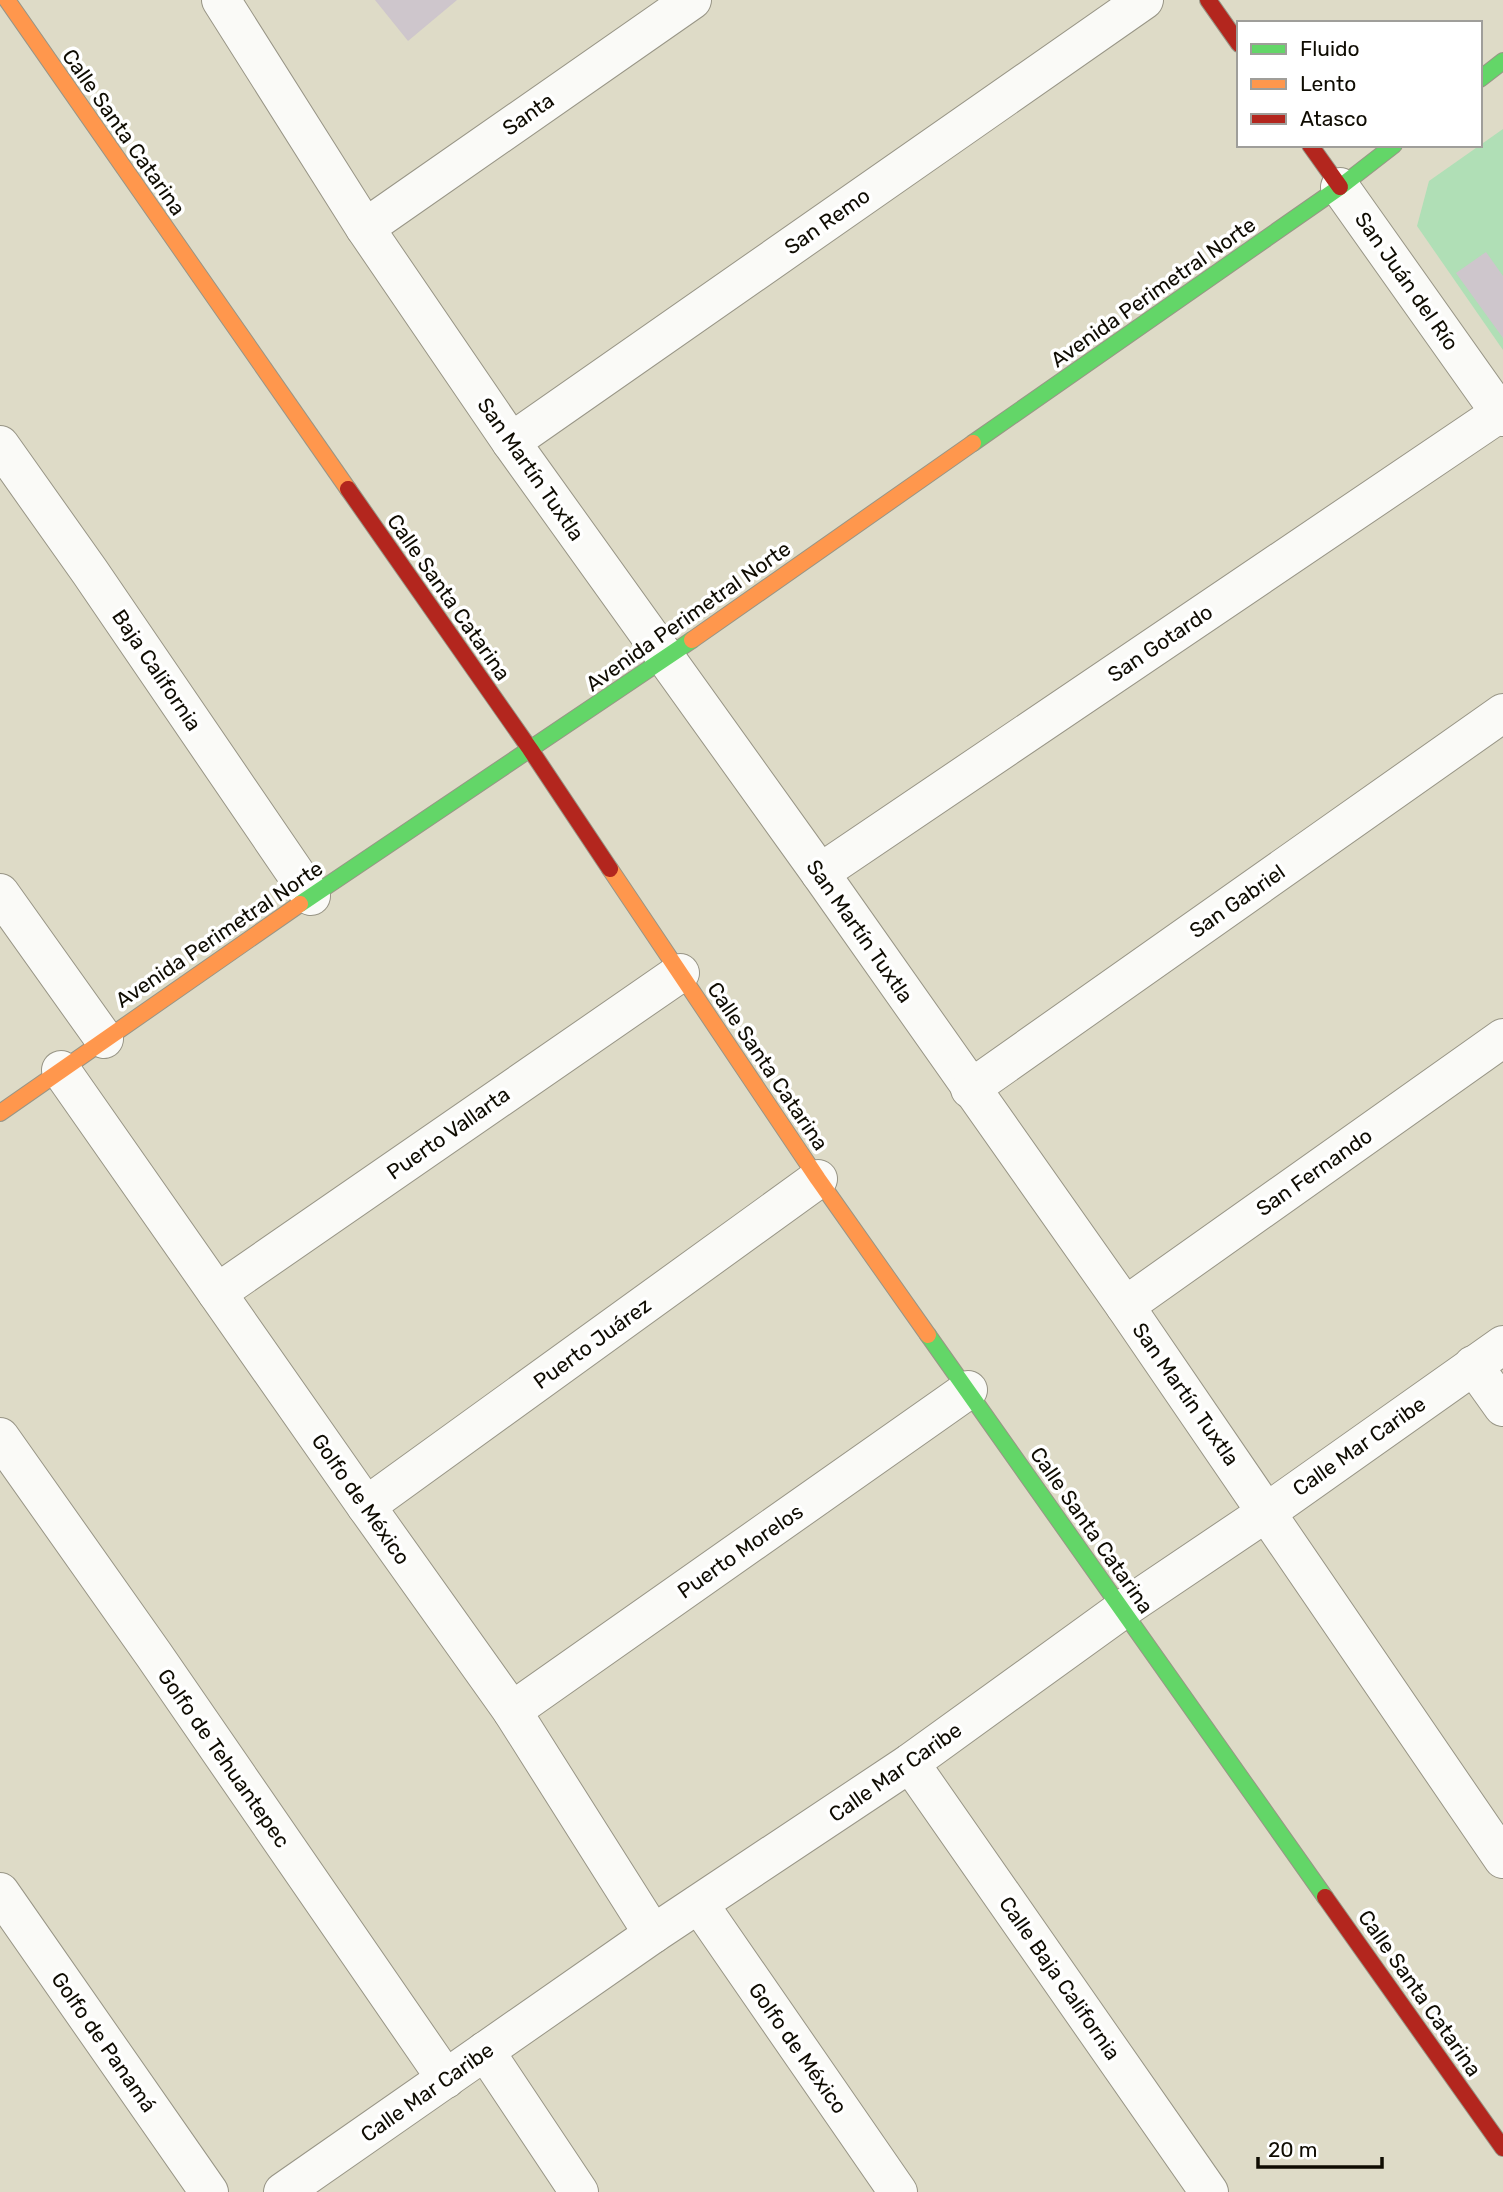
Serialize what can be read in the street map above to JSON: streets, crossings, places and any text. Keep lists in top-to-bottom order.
{
  "streets": {
    "street": [
      "Santa",
      "Calle Santa Catarina",
      "San Remo",
      "San Juán del Río",
      "Avenida Perimetral Norte",
      "San Martín Tuxtla",
      "San Gotardo",
      "Baja California",
      "San Gabriel",
      "Puerto Vallarta",
      "San Fernando",
      "Puerto Juárez",
      "Calle Mar Caribe",
      "Golfo de México",
      "Puerto Morelos",
      "Golfo de Tehuantepec",
      "Calle Baja California",
      "Golfo de Panamá"
    ]
  },
  "crossings": [
    ["Santa", "San Martín Tuxtla"],
    ["Calle Santa Catarina", "Avenida Perimetral Norte"],
    ["Calle Santa Catarina", "Puerto Vallarta"],
    ["Calle Santa Catarina", "Puerto Juárez"],
    ["Calle Santa Catarina", "Calle Mar Caribe"],
    ["Calle Santa Catarina", "Puerto Morelos"],
    ["San Remo", "San Martín Tuxtla"],
    ["San Juán del Río", "Avenida Perimetral Norte"],
    ["San Juán del Río", "San Gotardo"],
    ["Avenida Perimetral Norte", "San Martín Tuxtla"],
    ["Avenida Perimetral Norte", "Baja California"],
    ["Avenida Perimetral Norte", "Golfo de México"],
    ["San Martín Tuxtla", "San Gotardo"],
    ["San Martín Tuxtla", "San Gabriel"],
    ["San Martín Tuxtla", "San Fernando"],
    ["San Martín Tuxtla", "Calle Mar Caribe"],
    ["Puerto Vallarta", "Golfo de México"],
    ["Puerto Juárez", "Golfo de México"],
    ["Calle Mar Caribe", "Golfo de México"],
    ["Calle Mar Caribe", "Golfo de Tehuantepec"],
    ["Calle Mar Caribe", "Calle Baja California"],
    ["Golfo de México", "Puerto Morelos"]
  ],
  "legend": ["Fluido", "Lento", "Atasco"],
  "scale_bar": "20 m"
}
